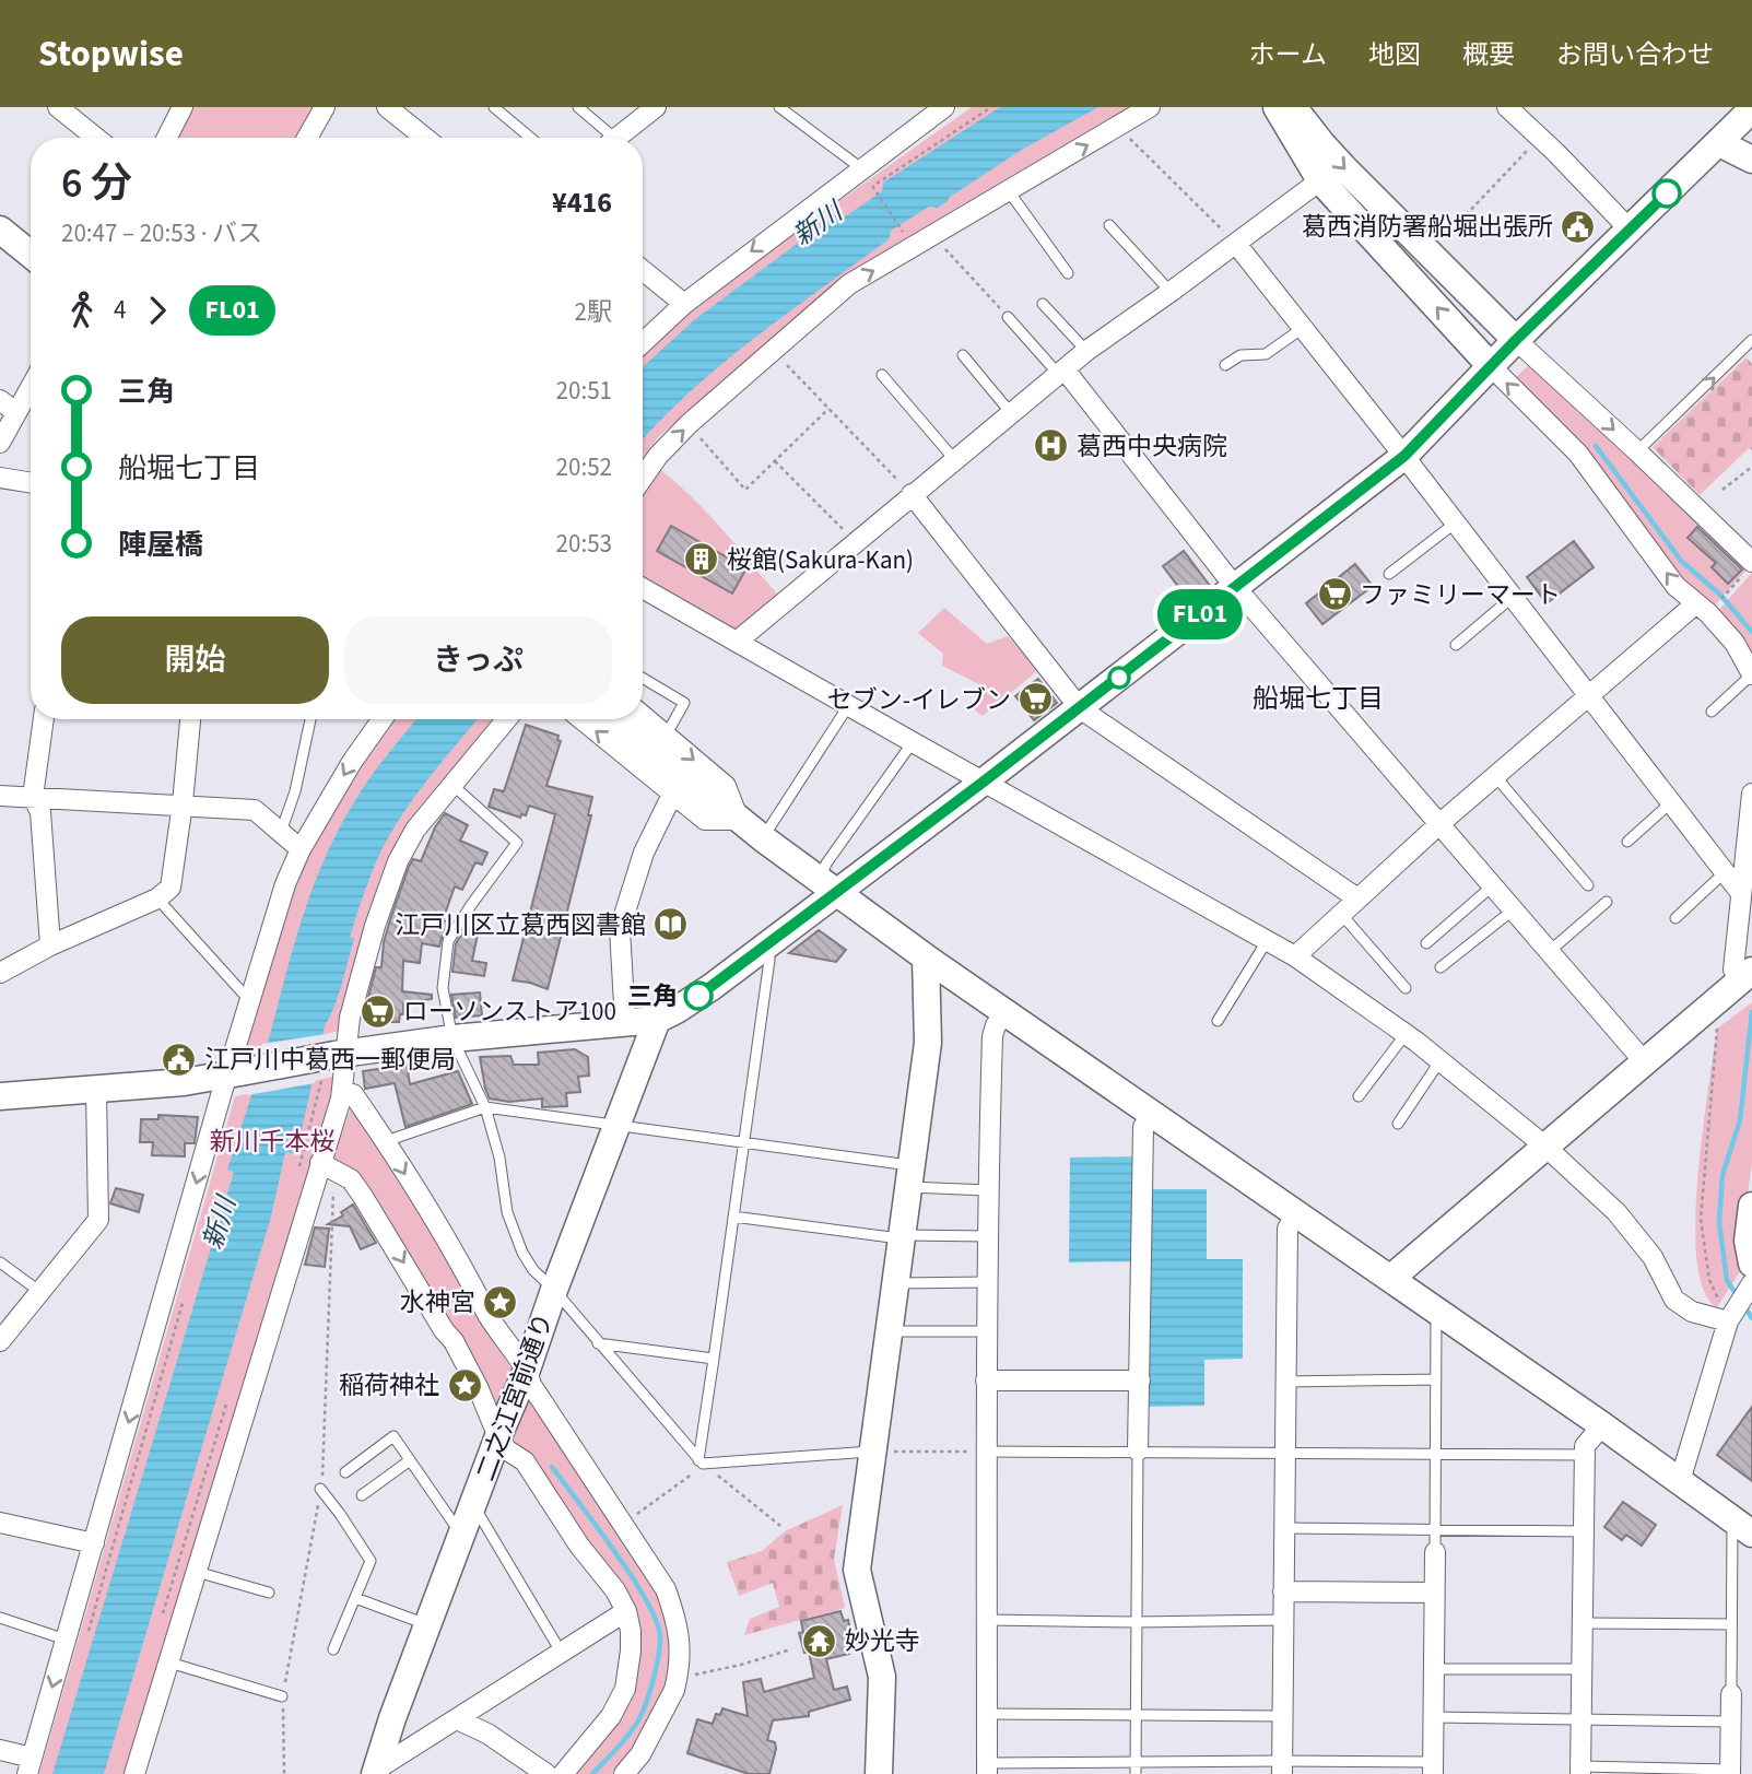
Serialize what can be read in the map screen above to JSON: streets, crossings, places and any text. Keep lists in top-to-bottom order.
{
  "streets": {
    "street": ["二之江宮前通り"]
  },
  "districts": ["船堀七丁目"],
  "water": ["新川"],
  "parks": ["新川千本桜"],
  "places": {
    "public building": ["葛西消防署船堀出張所", "江戸川中葛西一郵便局"],
    "hospital": ["葛西中央病院"],
    "building": ["桜館(Sakura-Kan)"],
    "supermarket": ["ファミリーマート", "セブン-イレブン", "ローソンストア100"],
    "library": ["江戸川区立葛西図書館"],
    "other": ["三角"],
    "place": ["水神宮", "稲荷神社"],
    "temple": ["妙光寺"]
  },
  "lines": ["bus line FL01"],
  "page": {
    "header": "Stopwise",
    "nav": [
      "ホーム",
      "地図",
      "概要",
      "お問い合わせ"
    ],
    "on_map": "FL01",
    "heading": ["6 分", "20:47 – 20:53 · バス", "¥416"],
    "legs": ["4", "FL01", "2駅"],
    "list": [
      {
        "name": "三角",
        "value": "20:51"
      },
      {
        "name": "船堀七丁目",
        "value": "20:52"
      },
      {
        "name": "陣屋橋",
        "value": "20:53"
      }
    ],
    "buttons": ["開始", "きっぷ"]
  }
}
